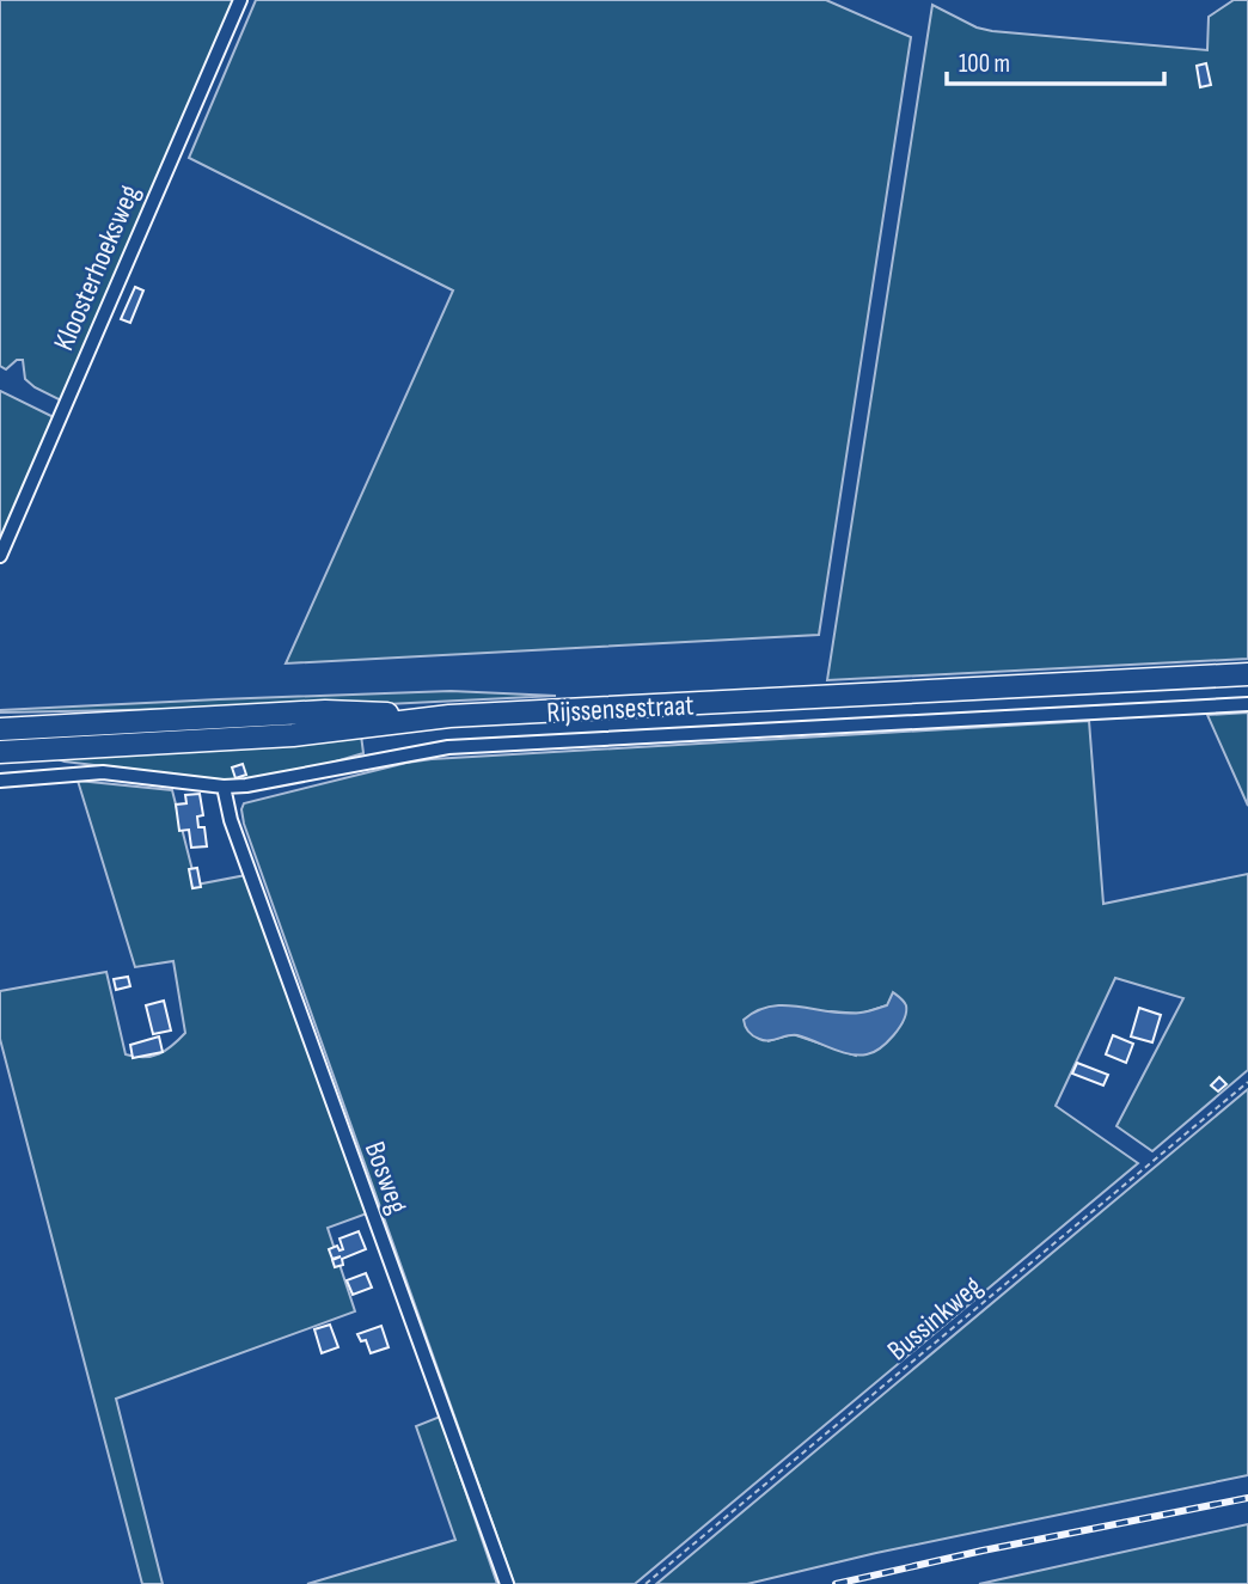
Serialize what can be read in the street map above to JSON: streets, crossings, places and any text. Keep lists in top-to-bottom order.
{
  "streets": {
    "main road": ["Rijssensestraat"],
    "street": ["Kloosterhoeksweg", "Bosweg"],
    "path": ["Bussinkweg"]
  },
  "crossings": [
    ["Rijssensestraat", "Bosweg"]
  ],
  "scale_bar": "100 m"
}
